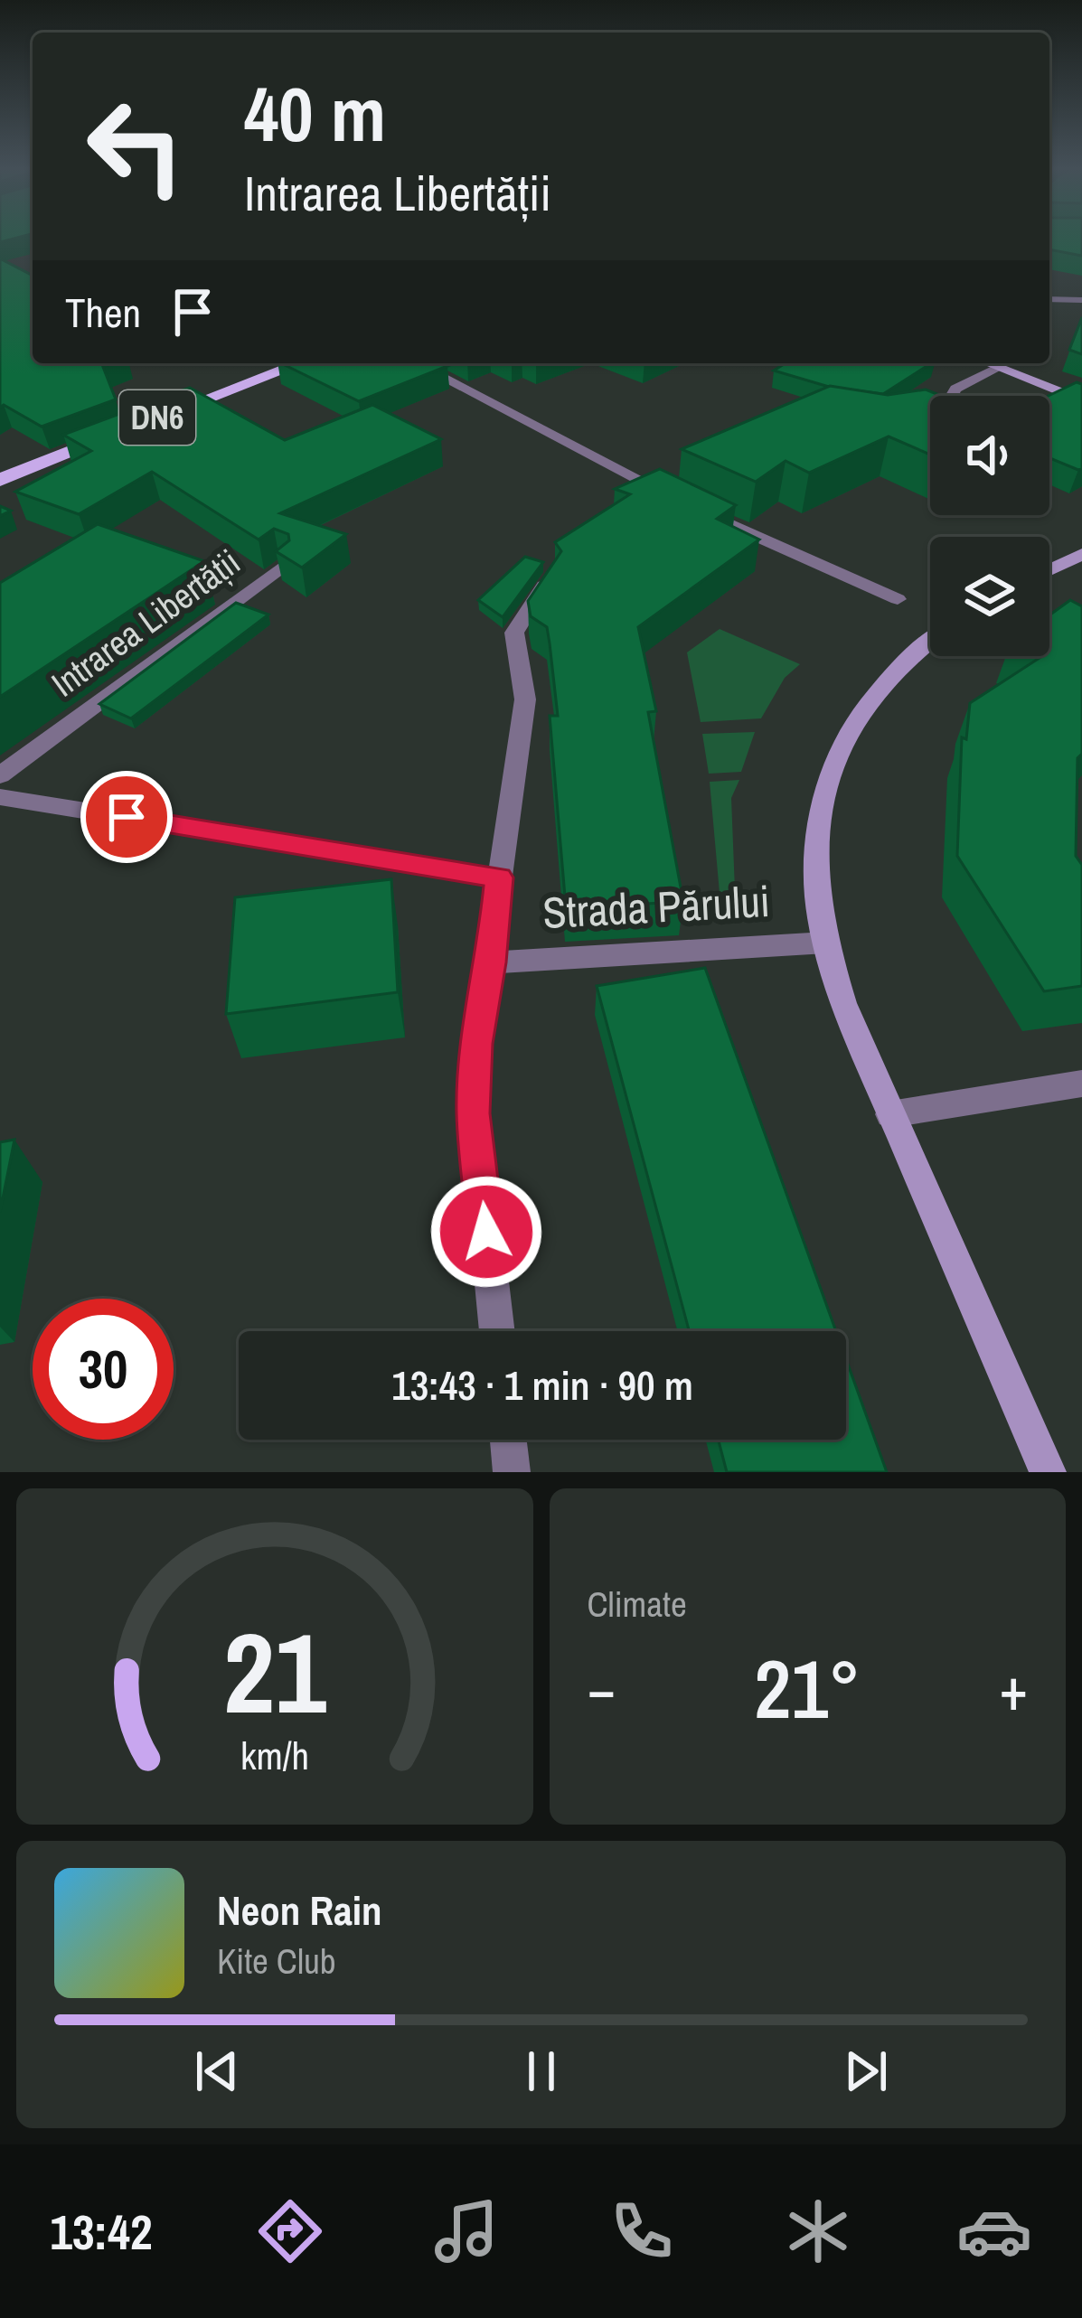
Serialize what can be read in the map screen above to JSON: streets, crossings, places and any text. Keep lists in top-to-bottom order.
{
  "streets": {
    "main road": ["DN6"],
    "street": ["Intrarea Libertății", "Strada Părului"]
  },
  "page": {
    "turn": ["40 m", "Intrarea Libertății"],
    "then": "Then",
    "limit": "30",
    "trip": "13:43 · 1 min · 90 m",
    "tile": "Climate",
    "heat": ["−", "21°", "+"],
    "song": ["Neon Rain", "Kite Club"],
    "tabs": "13:42",
    "gauge": ["21", "km/h"]
  }
}
